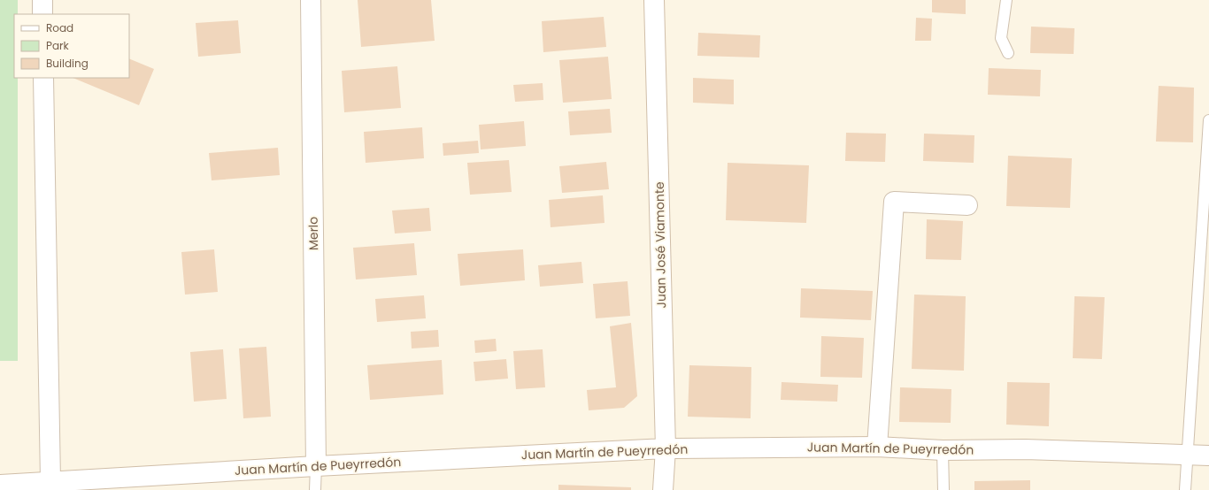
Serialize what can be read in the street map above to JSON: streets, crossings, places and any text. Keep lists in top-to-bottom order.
{
  "streets": {
    "main road": ["Merlo", "Juan José Viamonte", "Juan Martín de Pueyrredón"]
  },
  "crossings": [
    ["Merlo", "Juan Martín de Pueyrredón"],
    ["Juan José Viamonte", "Juan Martín de Pueyrredón"]
  ],
  "legend": ["Road", "Park", "Building"]
}
